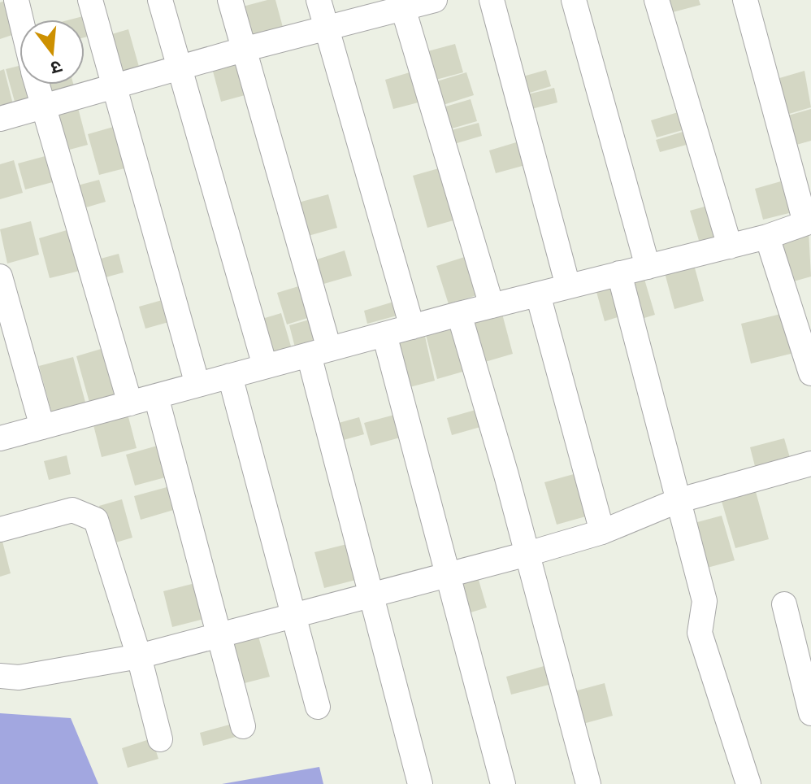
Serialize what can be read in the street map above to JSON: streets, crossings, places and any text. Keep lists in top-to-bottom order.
{
  "north": "bottom"
}
